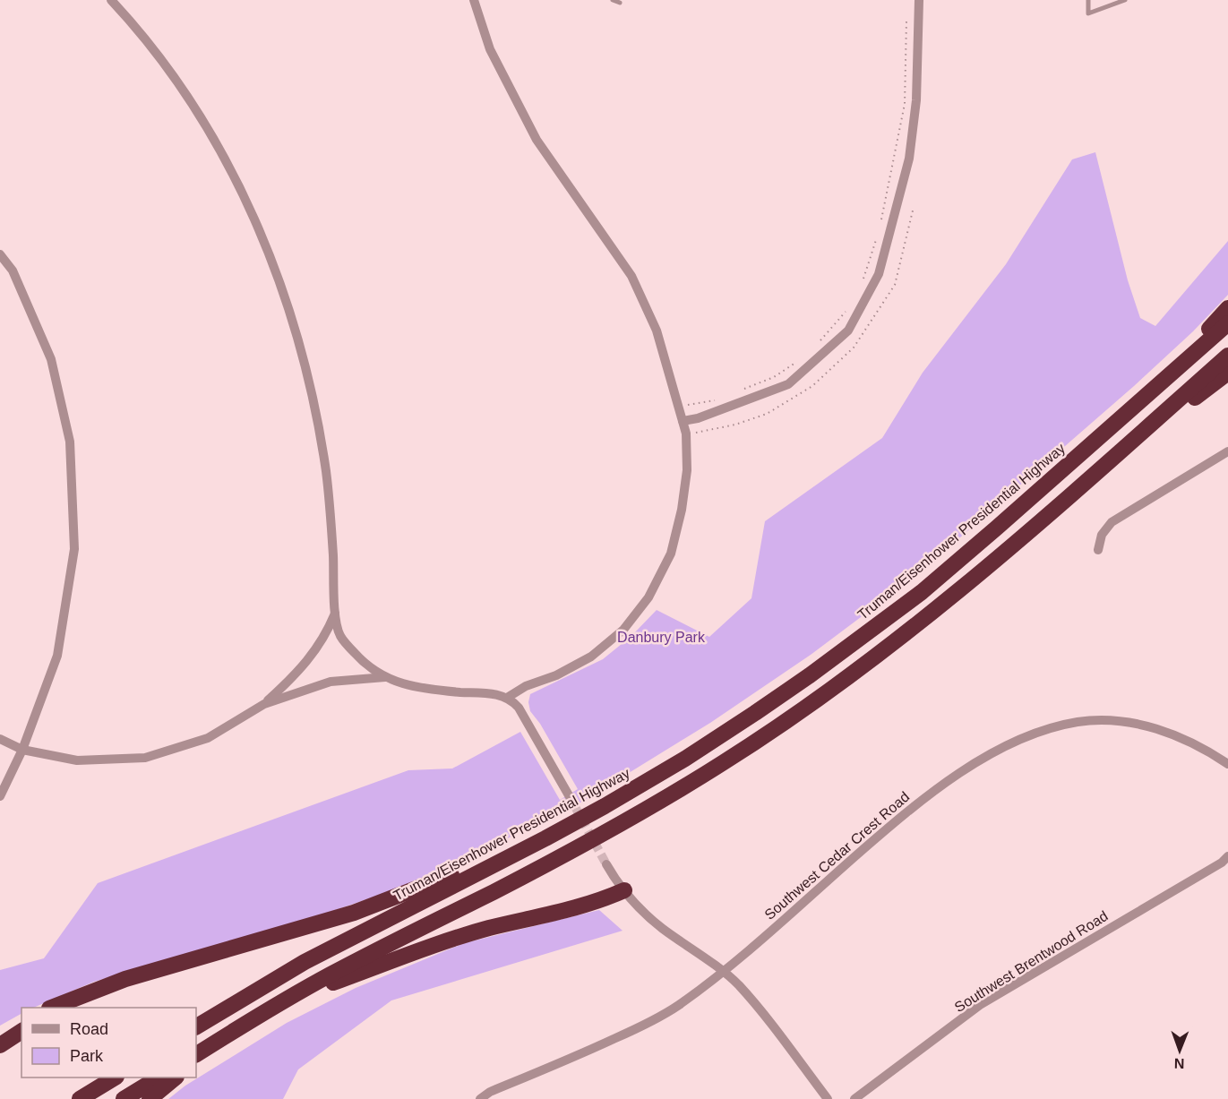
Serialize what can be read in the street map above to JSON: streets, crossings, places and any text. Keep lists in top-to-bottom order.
{
  "streets": {
    "highway": ["Truman/Eisenhower Presidential Highway"],
    "street": ["Southwest Cedar Crest Road", "Southwest Brentwood Road"]
  },
  "parks": ["Danbury Park"],
  "legend": ["Road", "Park"],
  "north": "bottom"
}
